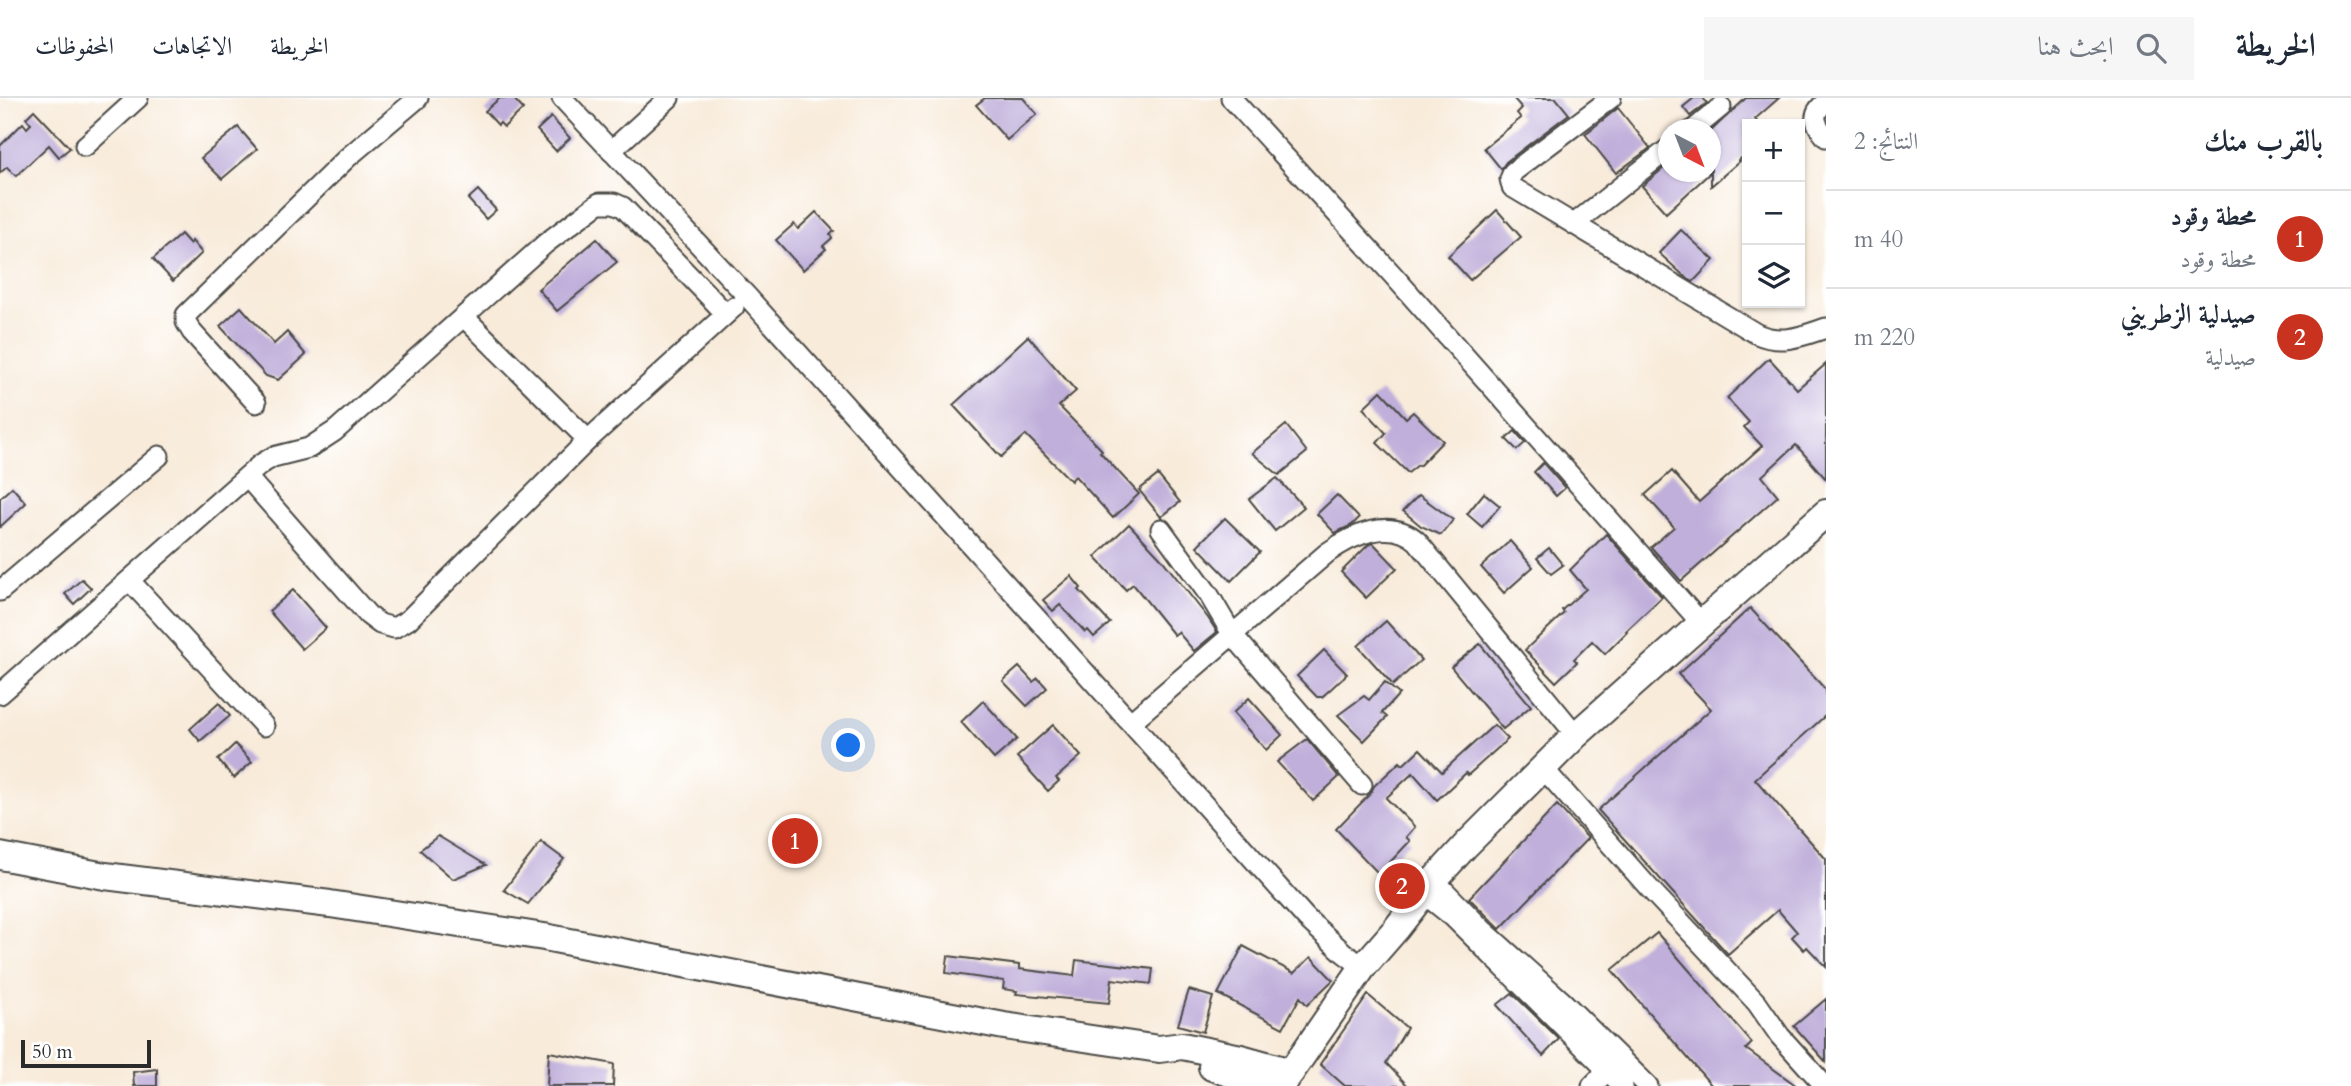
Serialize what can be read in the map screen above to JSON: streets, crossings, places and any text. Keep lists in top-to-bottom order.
{
  "scale_bar": "50 m",
  "north": "bottom right",
  "page": {
    "header": "الخريطة",
    "search": "ابحث هنا",
    "nav": ["الخريطة", "الاتجاهات", "المحفوظات"],
    "heading": ["بالقرب منك", "النتائج: 2"],
    "map_buttons": ["+", "−"],
    "list": [
      {
        "mark": "1",
        "name": "محطة وقود",
        "note": "محطة وقود",
        "value": "40 m"
      },
      {
        "mark": "2",
        "name": "صيدلية الزطريني",
        "note": "صيدلية",
        "value": "220 m"
      }
    ],
    "pins": ["1", "2"],
    "scale": "50 m"
  }
}
